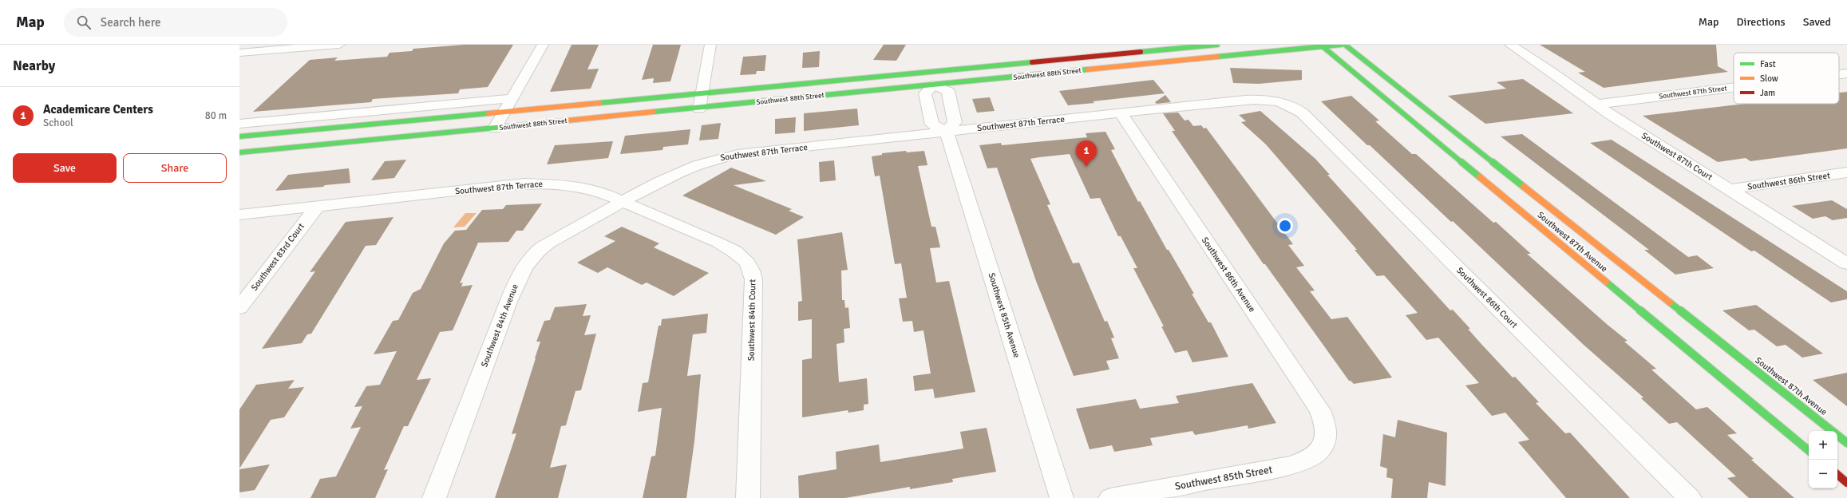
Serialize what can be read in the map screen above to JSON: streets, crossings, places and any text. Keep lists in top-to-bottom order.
{
  "streets": {
    "main road": ["Southwest 88th Street", "Southwest 87th Avenue"],
    "street": [
      "Southwest 87th Street",
      "Southwest 87th Terrace",
      "Southwest 87th Court",
      "Southwest 86th Street",
      "Southwest 83rd Court",
      "Southwest 86th Avenue",
      "Southwest 86th Court",
      "Southwest 85th Avenue",
      "Southwest 84th Court",
      "Southwest 84th Avenue",
      "Southwest 85th Street"
    ]
  },
  "crossings": [
    ["Southwest 88th Street", "Southwest 87th Avenue"],
    ["Southwest 87th Street", "Southwest 87th Court"],
    ["Southwest 87th Terrace", "Southwest 83rd Court"],
    ["Southwest 87th Terrace", "Southwest 86th Avenue"],
    ["Southwest 87th Terrace", "Southwest 86th Court"],
    ["Southwest 87th Terrace", "Southwest 85th Avenue"],
    ["Southwest 87th Terrace", "Southwest 84th Court"],
    ["Southwest 87th Terrace", "Southwest 84th Avenue"],
    ["Southwest 87th Court", "Southwest 86th Street"],
    ["Southwest 86th Avenue", "Southwest 85th Street"],
    ["Southwest 84th Court", "Southwest 84th Avenue"]
  ],
  "legend": ["Fast", "Slow", "Jam"],
  "page": {
    "header": "Map",
    "search": "Search here",
    "nav": ["Map", "Directions", "Saved"],
    "heading": "Nearby",
    "list": [
      {
        "mark": "1",
        "name": "Academicare Centers",
        "note": "School",
        "value": "80 m"
      }
    ],
    "pins": "1",
    "buttons": ["Save", "Share"],
    "map_buttons": ["+", "−"]
  }
}
